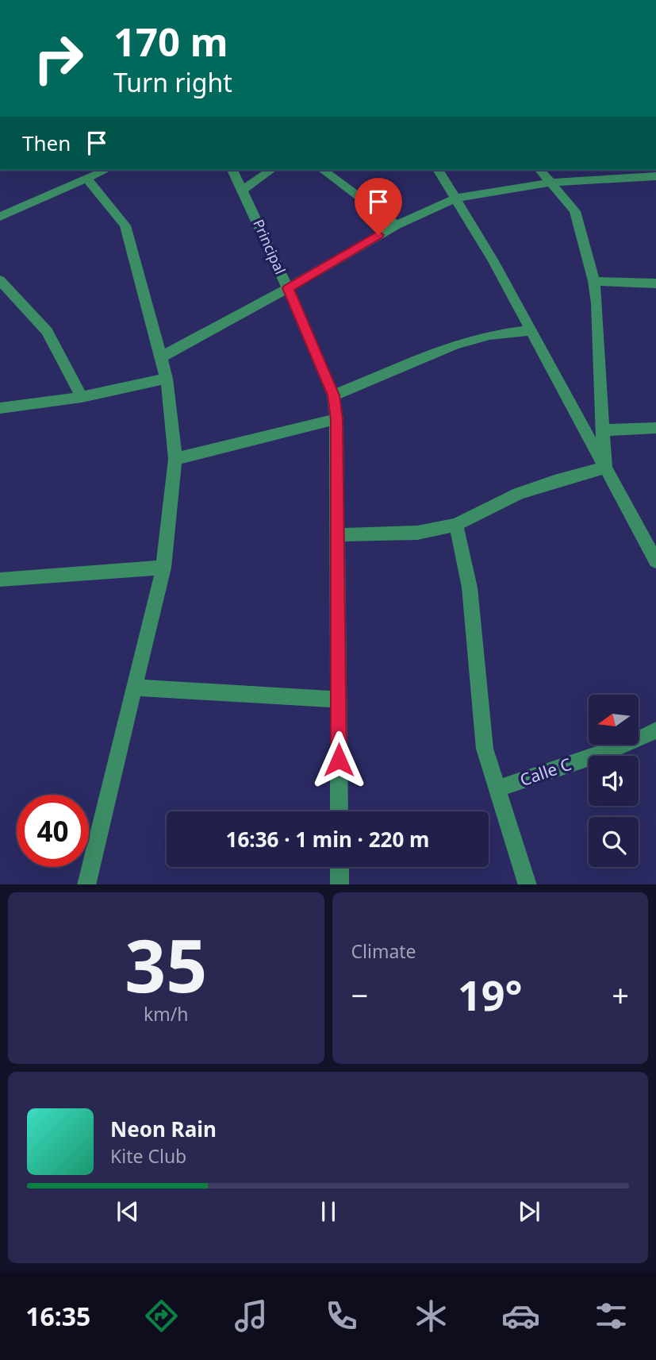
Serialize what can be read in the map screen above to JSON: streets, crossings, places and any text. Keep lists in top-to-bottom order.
{
  "streets": {
    "street": ["Principal", "Calle C"]
  },
  "north": "left",
  "page": {
    "turn": ["170 m", "Turn right"],
    "then": "Then",
    "limit": "40",
    "trip": "16:36 · 1 min · 220 m",
    "tile": [
      ["35", "km/h"],
      "Climate"
    ],
    "heat": ["−", "19°", "+"],
    "song": ["Neon Rain", "Kite Club"],
    "tabs": "16:35"
  }
}
